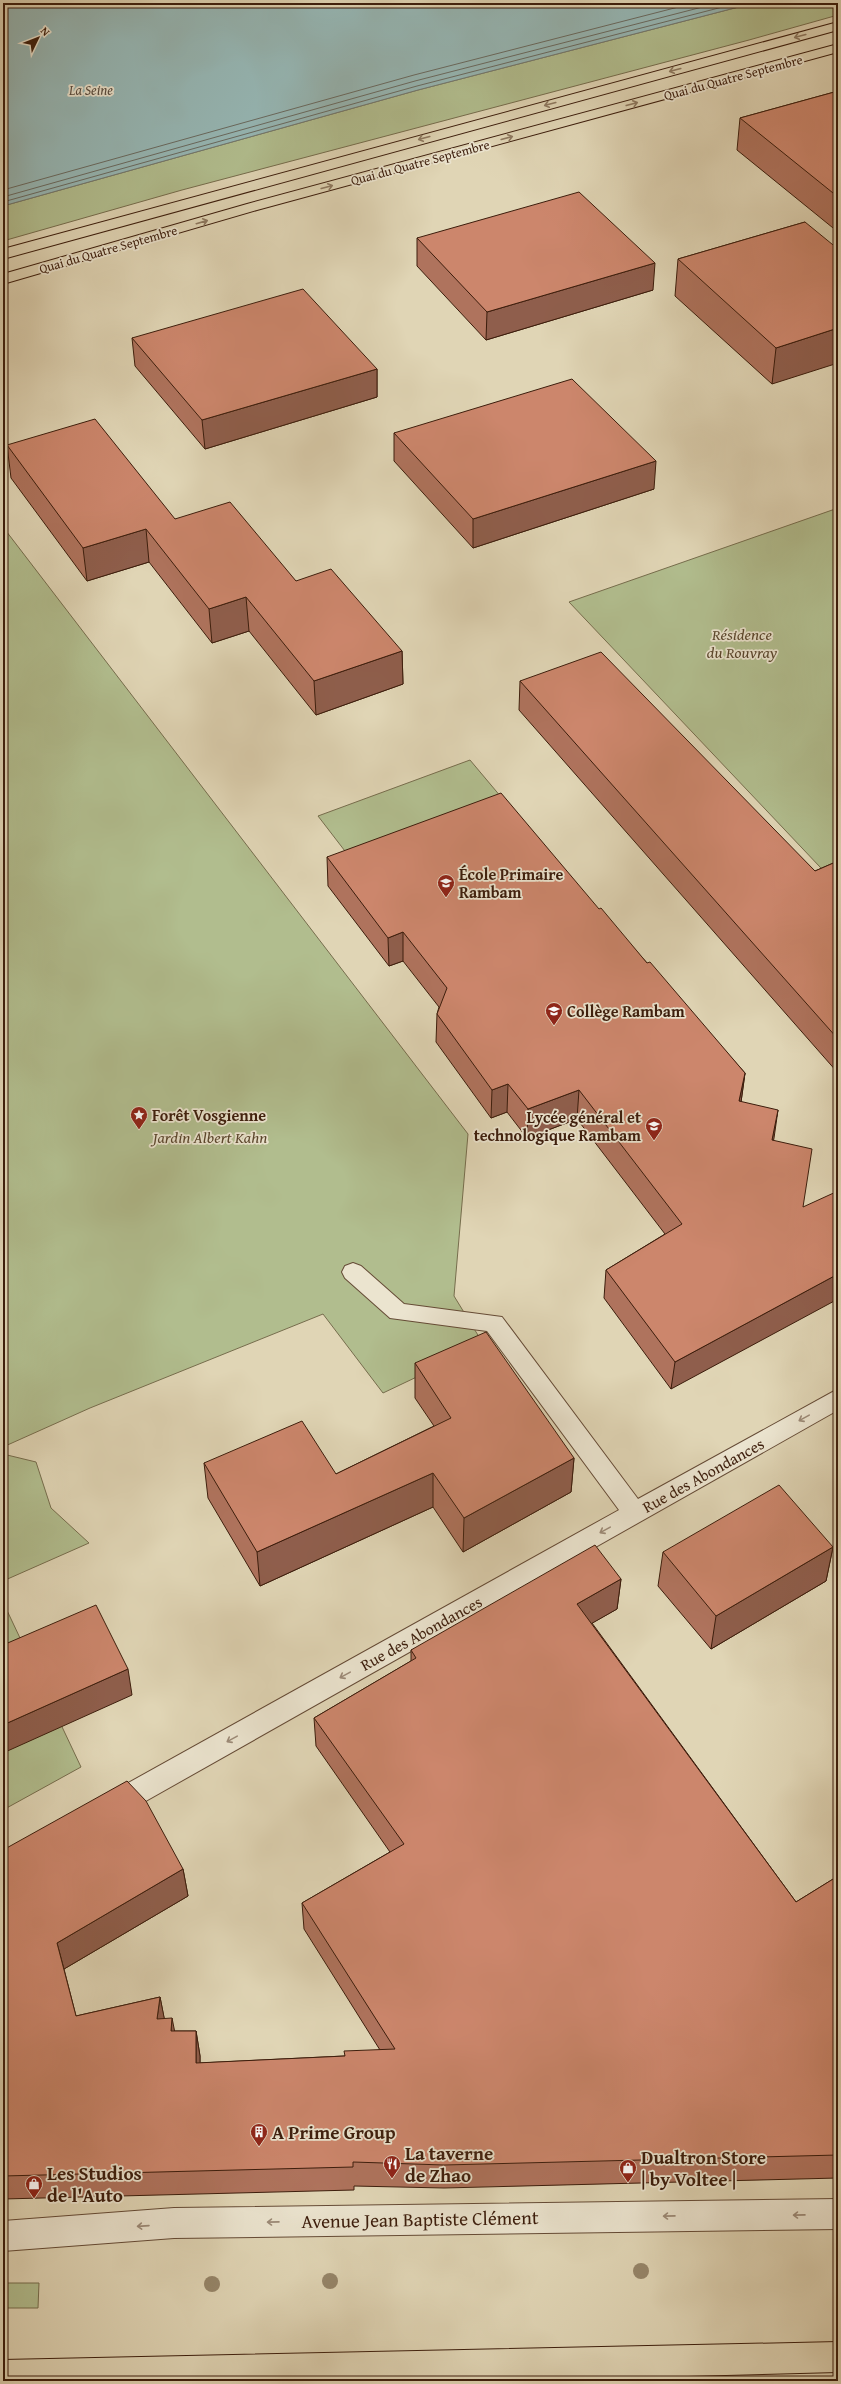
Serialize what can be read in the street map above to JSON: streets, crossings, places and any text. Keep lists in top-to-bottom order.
{
  "streets": {
    "main road": ["Quai du Quatre Septembre"],
    "street": ["Rue des Abondances", "Avenue Jean Baptiste Clément"]
  },
  "one_way": ["Rue des Abondances", "Avenue Jean Baptiste Clément"],
  "water": ["La Seine"],
  "parks": ["Résidence du Rouvray", "Jardin Albert Kahn"],
  "places": {
    "school or university": ["École Primaire Rambam", "Collège Rambam", "Lycée général et technologique Rambam"],
    "place": ["Forêt Vosgienne"],
    "building": ["A Prime Group"],
    "restaurant": ["La taverne de Zhao"],
    "shop": ["Dualtron Store | by Voltee |", "Les Studios de l'Auto"]
  },
  "north": "top right"
}
